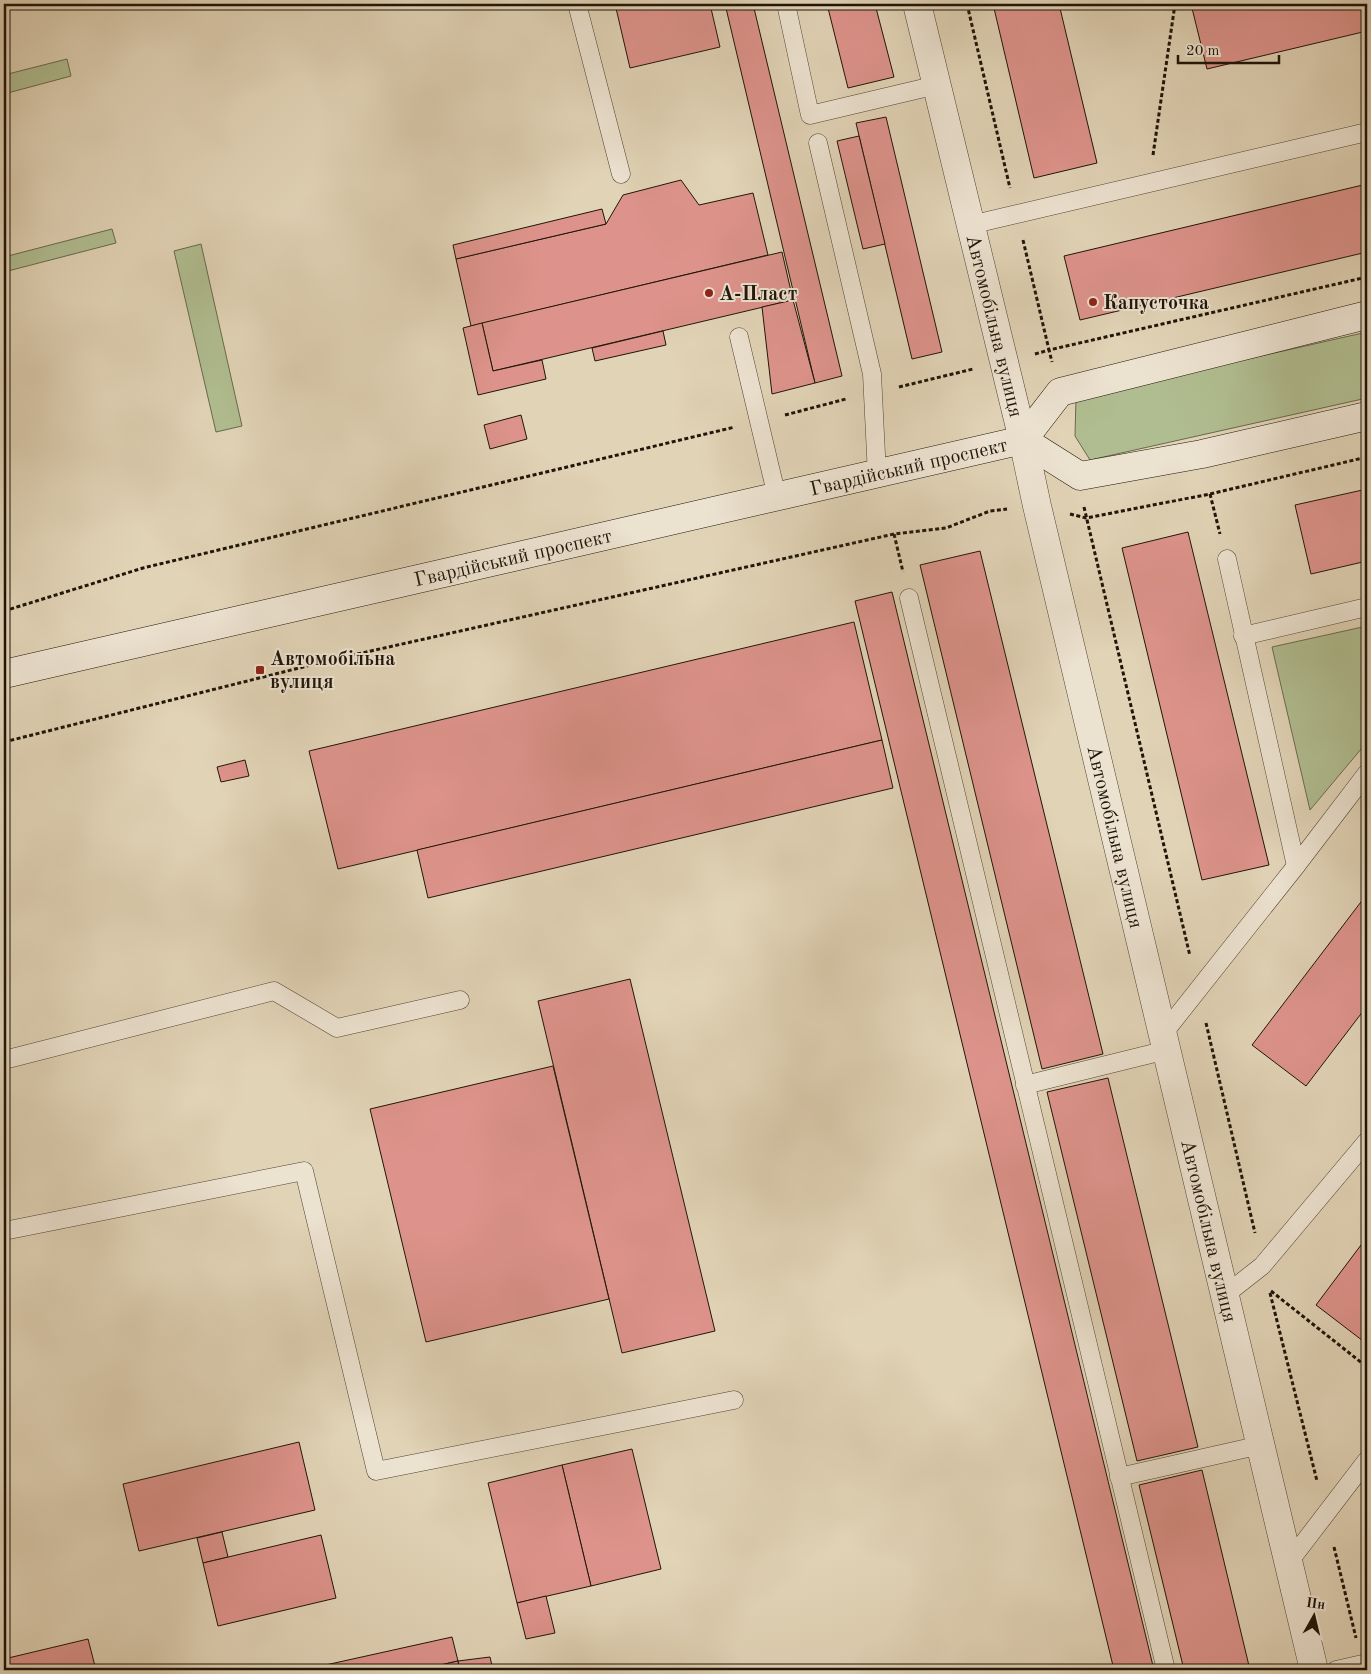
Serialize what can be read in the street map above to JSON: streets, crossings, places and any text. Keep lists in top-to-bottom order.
{
  "streets": {
    "main road": ["Автомобільна вулиця", "Гвардійський проспект"]
  },
  "crossings": [
    ["Автомобільна вулиця", "Гвардійський проспект"]
  ],
  "places": {
    "other": ["А-Пласт", "Капусточка"],
    "transit": ["Автомобільна вулиця"]
  },
  "scale_bar": "20 m",
  "north": "top"
}
